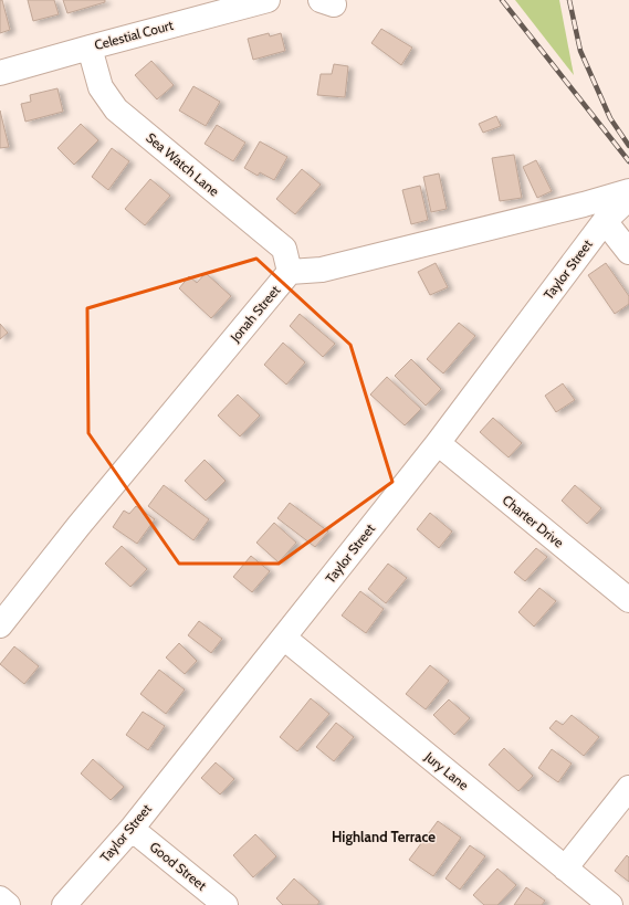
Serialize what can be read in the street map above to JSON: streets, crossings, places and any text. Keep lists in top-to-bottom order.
{
  "streets": {
    "street": [
      "Celestial Court",
      "Sea Watch Lane",
      "Taylor Street",
      "Jonah Street",
      "Charter Drive",
      "Jury Lane",
      "Good Street"
    ]
  },
  "crossings": [
    ["Celestial Court", "Sea Watch Lane"],
    ["Sea Watch Lane", "Jonah Street"],
    ["Taylor Street", "Charter Drive"],
    ["Taylor Street", "Jury Lane"],
    ["Taylor Street", "Good Street"]
  ],
  "districts": ["Highland Terrace"]
}
